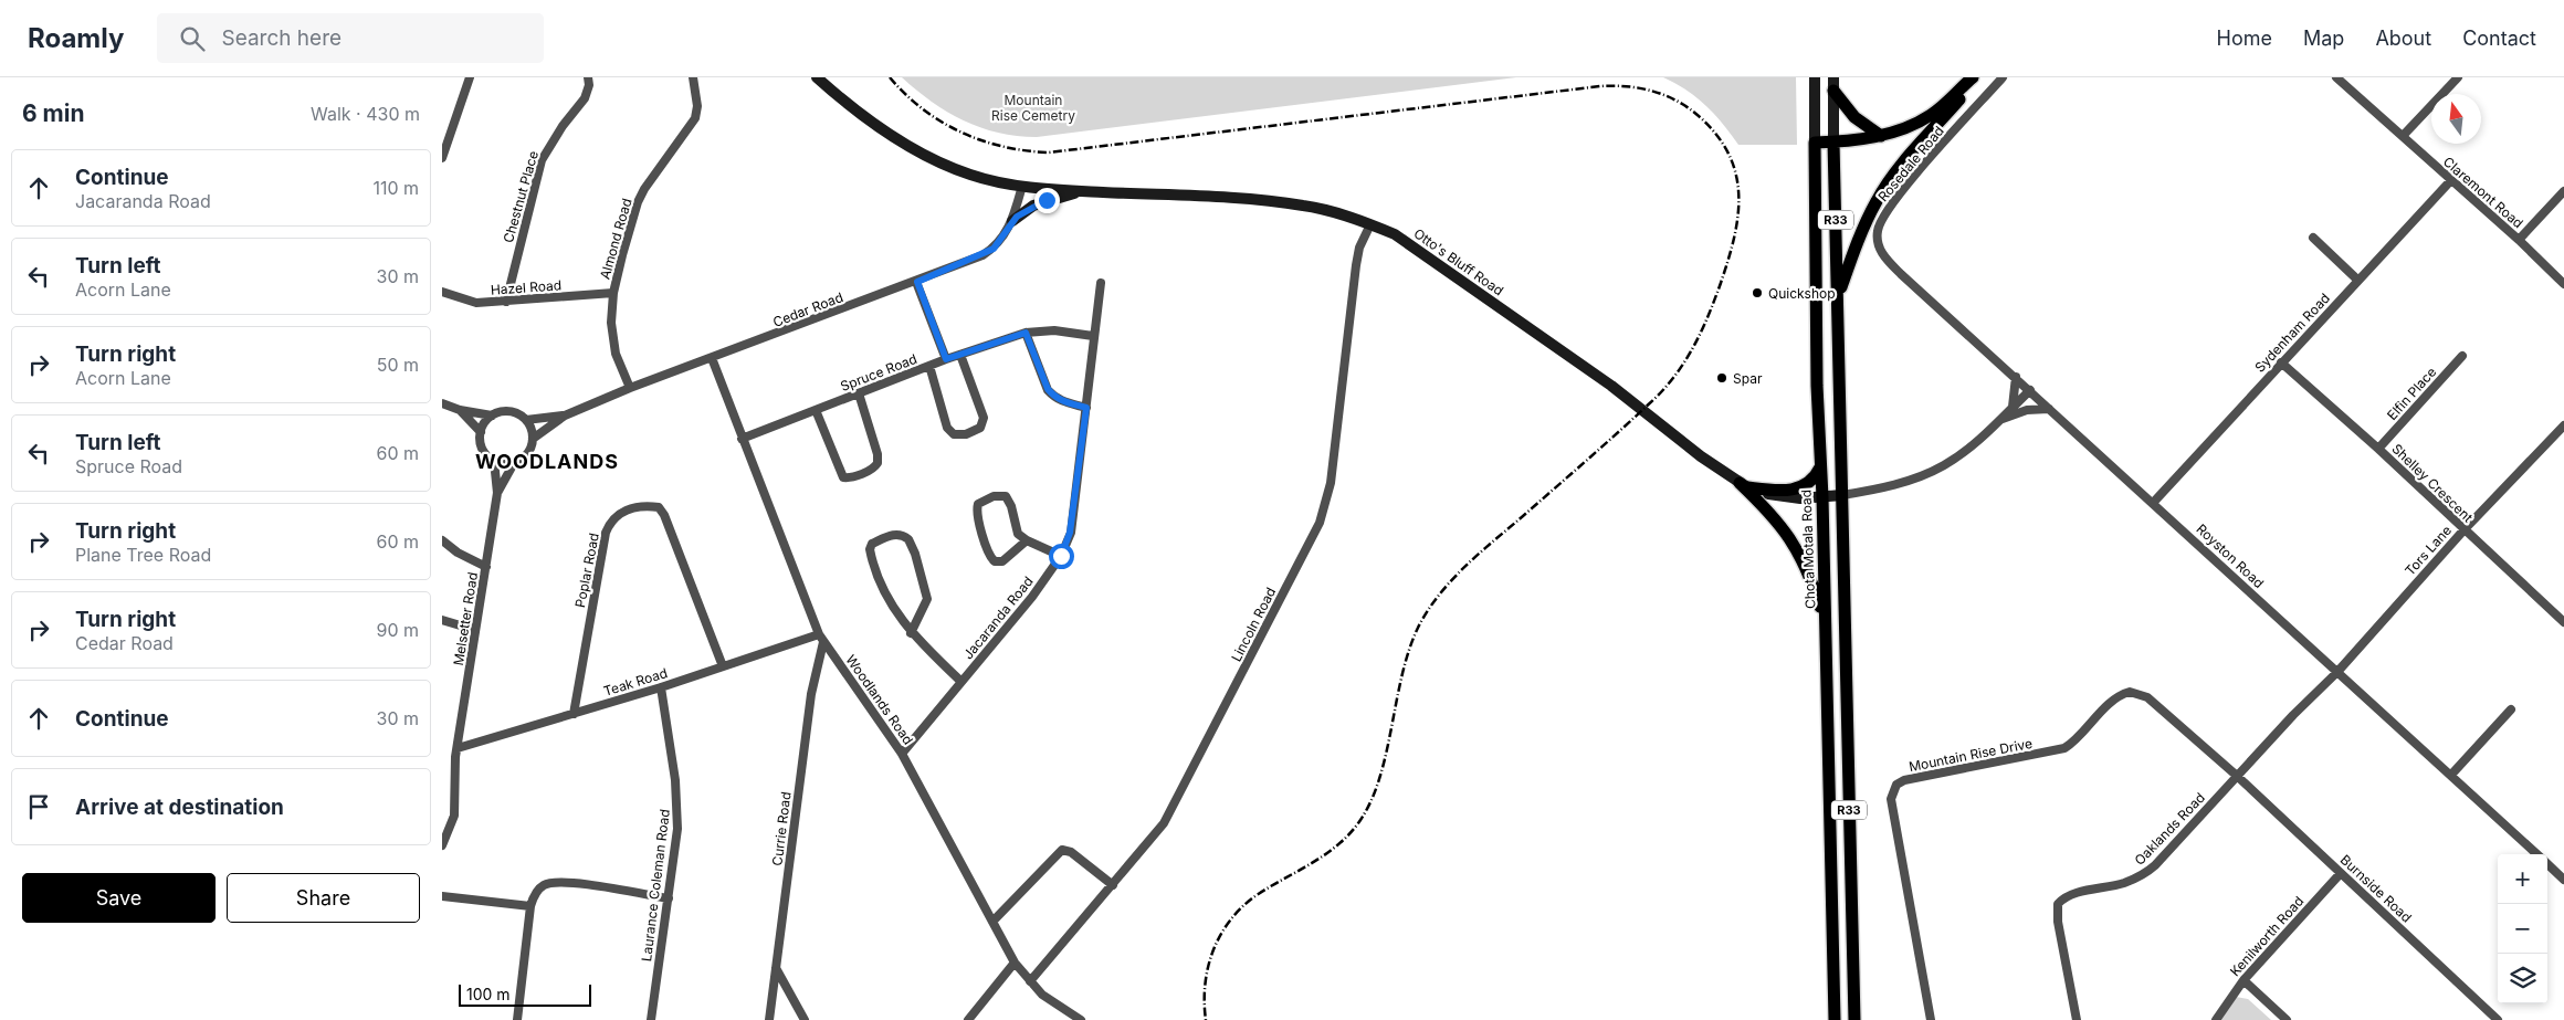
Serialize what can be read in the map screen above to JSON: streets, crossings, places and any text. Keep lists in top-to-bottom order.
{
  "streets": {
    "main road": ["R33", "Otto's Bluff Road", "Chota Motala Road"],
    "street": [
      "Rosedale Road",
      "Claremont Road",
      "Chestnut Place",
      "Almond Road",
      "Hazel Road",
      "Cedar Road",
      "Sydenham Road",
      "Spruce Road",
      "Elfin Place",
      "Shelley Crescent",
      "Tors Lane",
      "Royston Road",
      "Poplar Road",
      "Jacaranda Road",
      "Melsetter Road",
      "Lincoln Road",
      "Teak Road",
      "Woodlands Road",
      "Mountain Rise Drive",
      "Currie Road",
      "Oaklands Road",
      "Laurance Coleman Road",
      "Burnside Road",
      "Kenilworth Road"
    ]
  },
  "crossings": [
    ["Rosedale Road", "Royston Road"],
    ["Claremont Road", "Sydenham Road"],
    ["Chestnut Place", "Hazel Road"],
    ["R33", "Otto's Bluff Road"],
    ["Almond Road", "Hazel Road"],
    ["Almond Road", "Cedar Road"],
    ["Otto's Bluff Road", "Cedar Road"],
    ["Otto's Bluff Road", "Chota Motala Road"],
    ["Otto's Bluff Road", "Royston Road"],
    ["Otto's Bluff Road", "Lincoln Road"],
    ["Cedar Road", "Melsetter Road"],
    ["Cedar Road", "Woodlands Road"],
    ["Sydenham Road", "Shelley Crescent"],
    ["Sydenham Road", "Royston Road"],
    ["Spruce Road", "Jacaranda Road"],
    ["Spruce Road", "Woodlands Road"],
    ["Elfin Place", "Shelley Crescent"],
    ["Shelley Crescent", "Tors Lane"],
    ["Tors Lane", "Royston Road"],
    ["Tors Lane", "Oaklands Road"],
    ["Royston Road", "Oaklands Road"],
    ["Poplar Road", "Teak Road"],
    ["Jacaranda Road", "Woodlands Road"],
    ["Melsetter Road", "Teak Road"],
    ["Lincoln Road", "Woodlands Road"],
    ["Teak Road", "Woodlands Road"],
    ["Teak Road", "Currie Road"],
    ["Teak Road", "Laurance Coleman Road"],
    ["Woodlands Road", "Currie Road"],
    ["Mountain Rise Drive", "Oaklands Road"],
    ["Mountain Rise Drive", "Burnside Road"],
    ["Oaklands Road", "Burnside Road"],
    ["Burnside Road", "Kenilworth Road"]
  ],
  "districts": ["WOODLANDS"],
  "parks": ["Mountain Rise Cemetry"],
  "places": ["Quickshop", "Spar"],
  "scale_bar": "100 m",
  "north": "top",
  "page": {
    "header": "Roamly",
    "search": "Search here",
    "nav": [
      "Home",
      "Map",
      "About",
      "Contact"
    ],
    "heading": ["6 min", "Walk · 430 m"],
    "list": [
      ["Continue", "Jacaranda Road", "110 m"],
      ["Turn left", "Acorn Lane", "30 m"],
      ["Turn right", "Acorn Lane", "50 m"],
      ["Turn left", "Spruce Road", "60 m"],
      ["Turn right", "Plane Tree Road", "60 m"],
      ["Turn right", "Cedar Road", "90 m"],
      ["Continue", "30 m"],
      "Arrive at destination"
    ],
    "map_buttons": ["+", "−"],
    "buttons": ["Save", "Share"],
    "scale": "100 m"
  }
}
